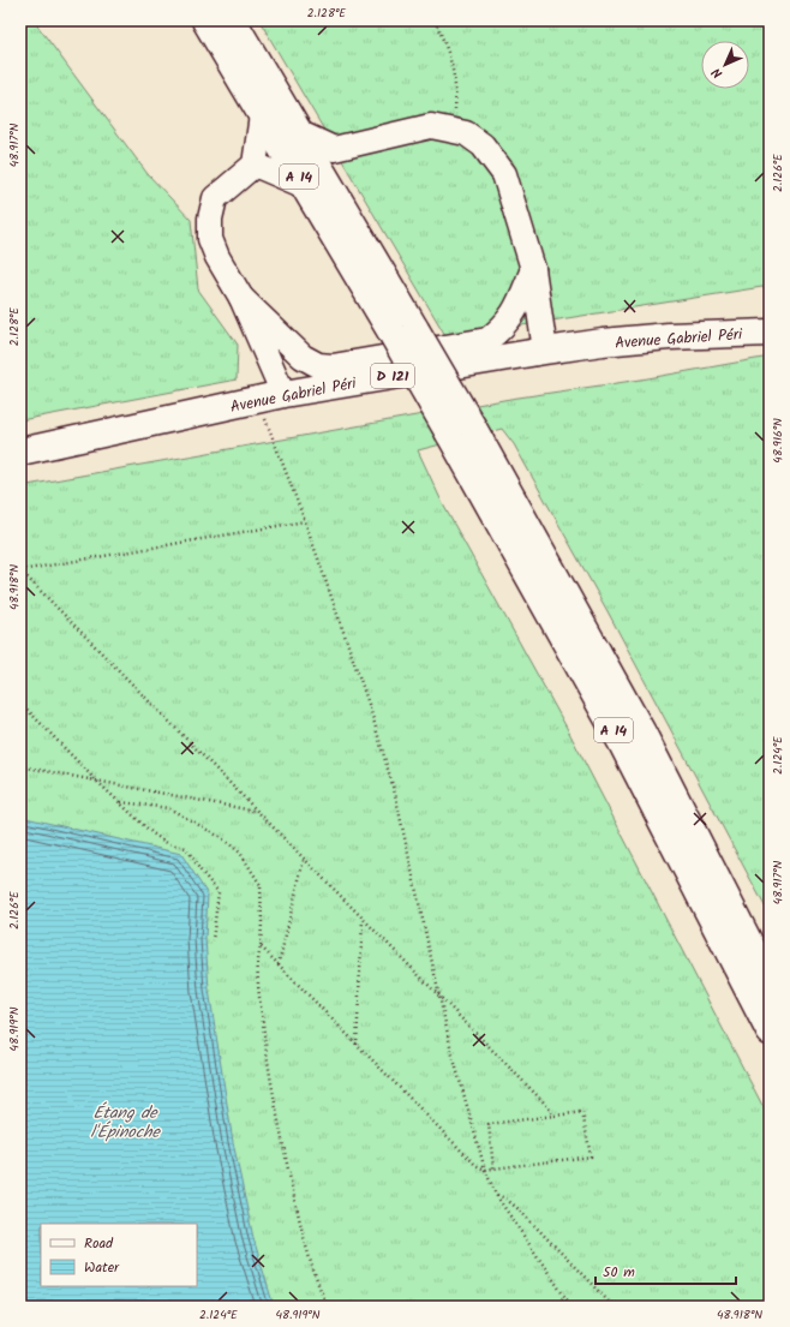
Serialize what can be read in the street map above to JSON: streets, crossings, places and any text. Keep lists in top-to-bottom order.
{
  "streets": {
    "main road": ["A 14", "Avenue Gabriel Péri", "D 121"]
  },
  "water": ["Étang de l'Épinoche"],
  "legend": ["Road", "Water"],
  "scale_bar": "50 m",
  "north": "bottom left",
  "coordinates": [
    "2.128°E",
    "48.917°N",
    "2.126°E",
    "48.916°N",
    "48.918°N",
    "2.124°E",
    "48.919°N"
  ]
}
